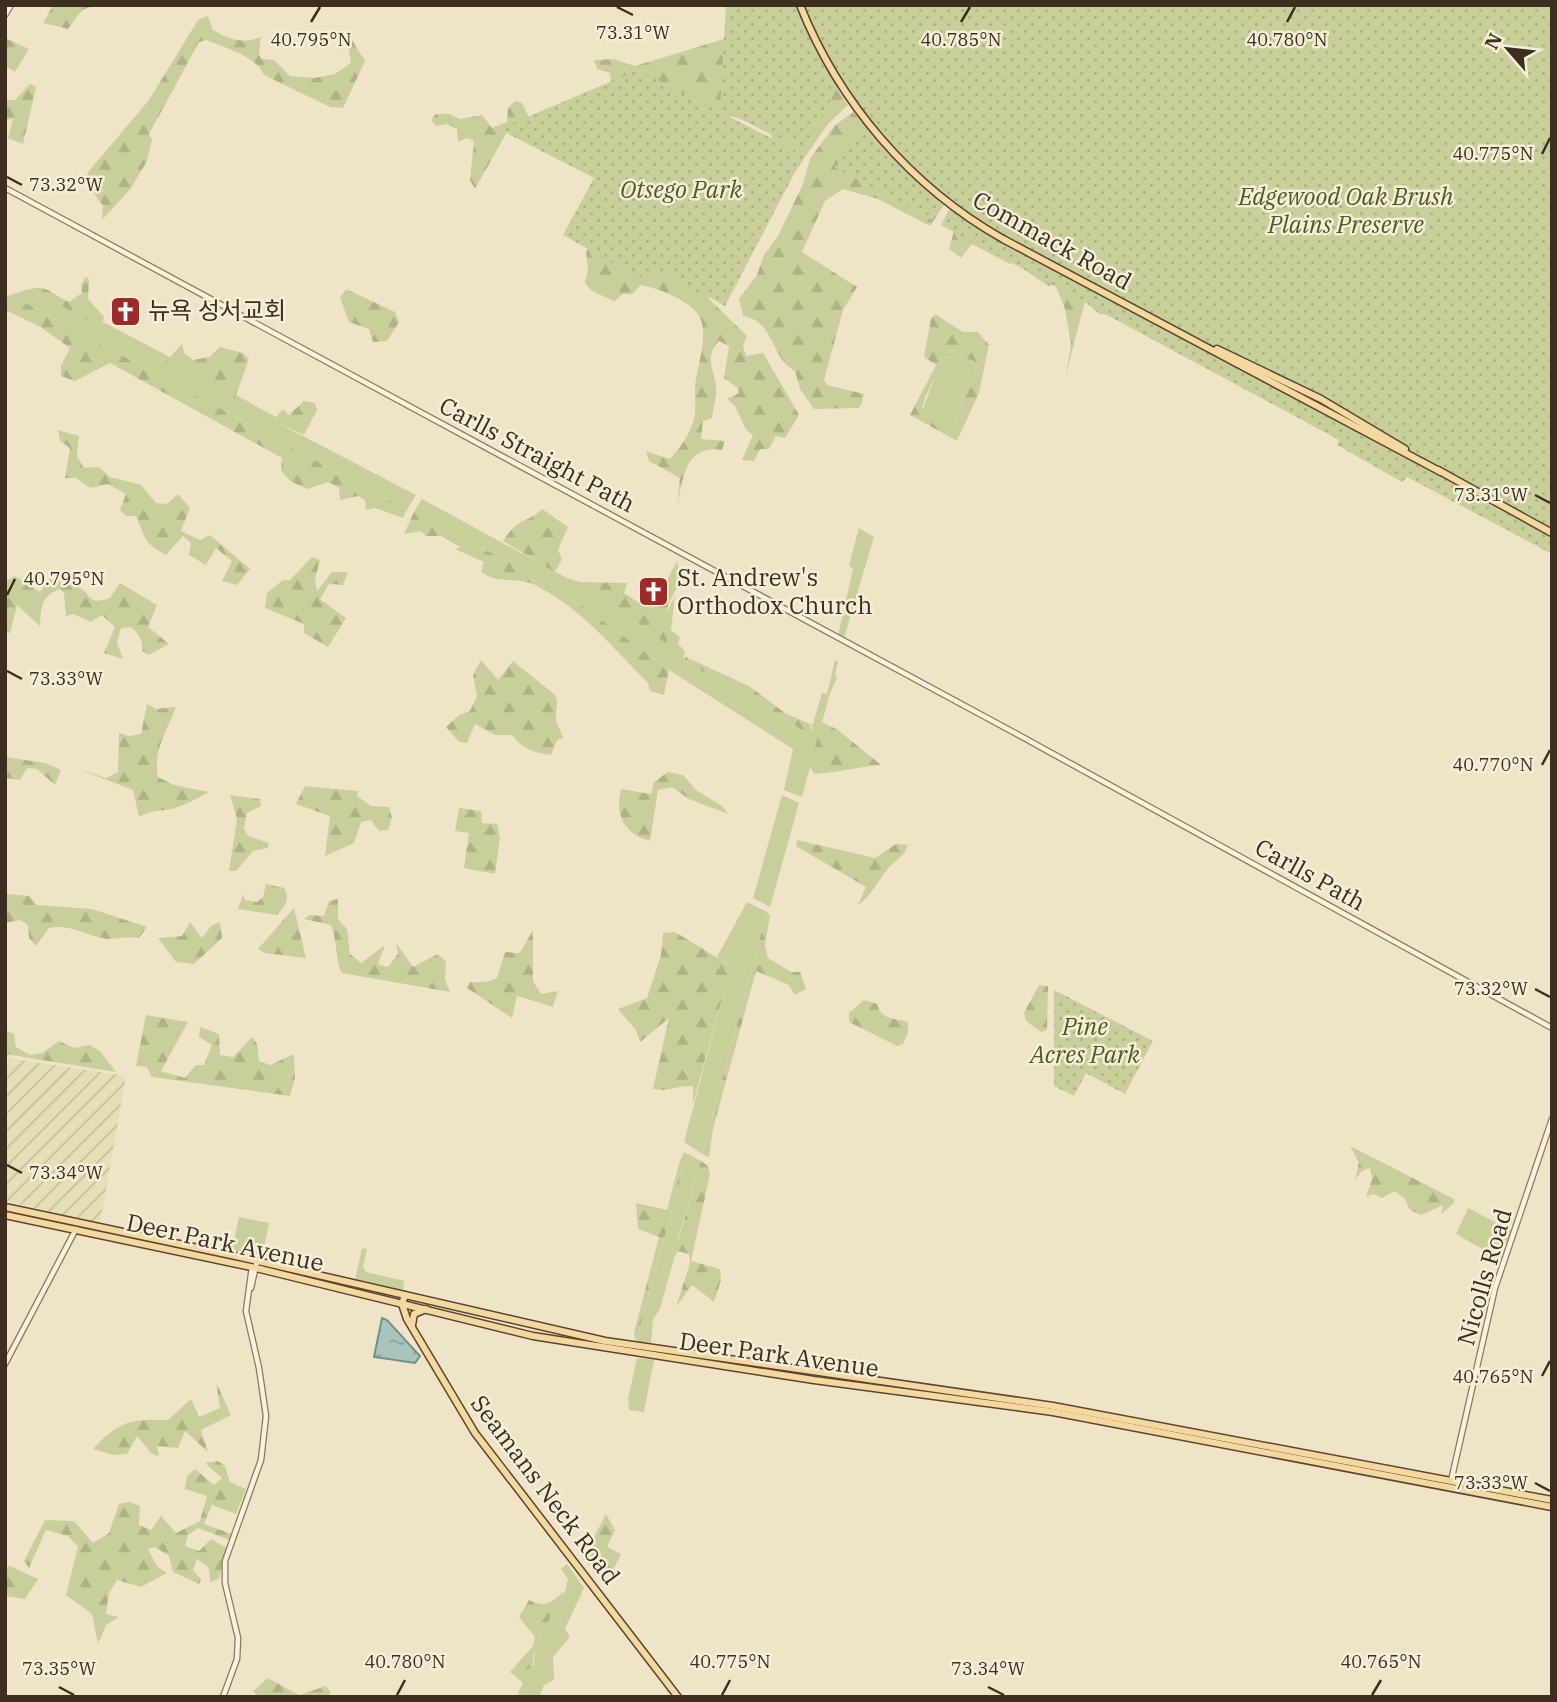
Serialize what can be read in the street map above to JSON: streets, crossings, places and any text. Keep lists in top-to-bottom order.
{
  "streets": {
    "main road": ["Commack Road", "Deer Park Avenue", "Seamans Neck Road"],
    "street": ["Carlls Straight Path", "Carlls Path", "Nicolls Road"]
  },
  "crossings": [
    ["Carlls Straight Path", "Carlls Path"],
    ["Deer Park Avenue", "Nicolls Road"],
    ["Deer Park Avenue", "Seamans Neck Road"]
  ],
  "parks": ["Otsego Park", "Edgewood Oak Brush Plains Preserve", "Pine Acres Park"],
  "places": {
    "church": ["뉴욕 성서교회", "St. Andrew's Orthodox Church"]
  },
  "north": "top left",
  "coordinates": [
    "73.31°W",
    "40.785°N",
    "40.780°N",
    "40.795°N",
    "40.775°N",
    "73.32°W",
    "73.33°W",
    "40.770°N",
    "73.34°W",
    "40.765°N",
    "73.35°W"
  ]
}
